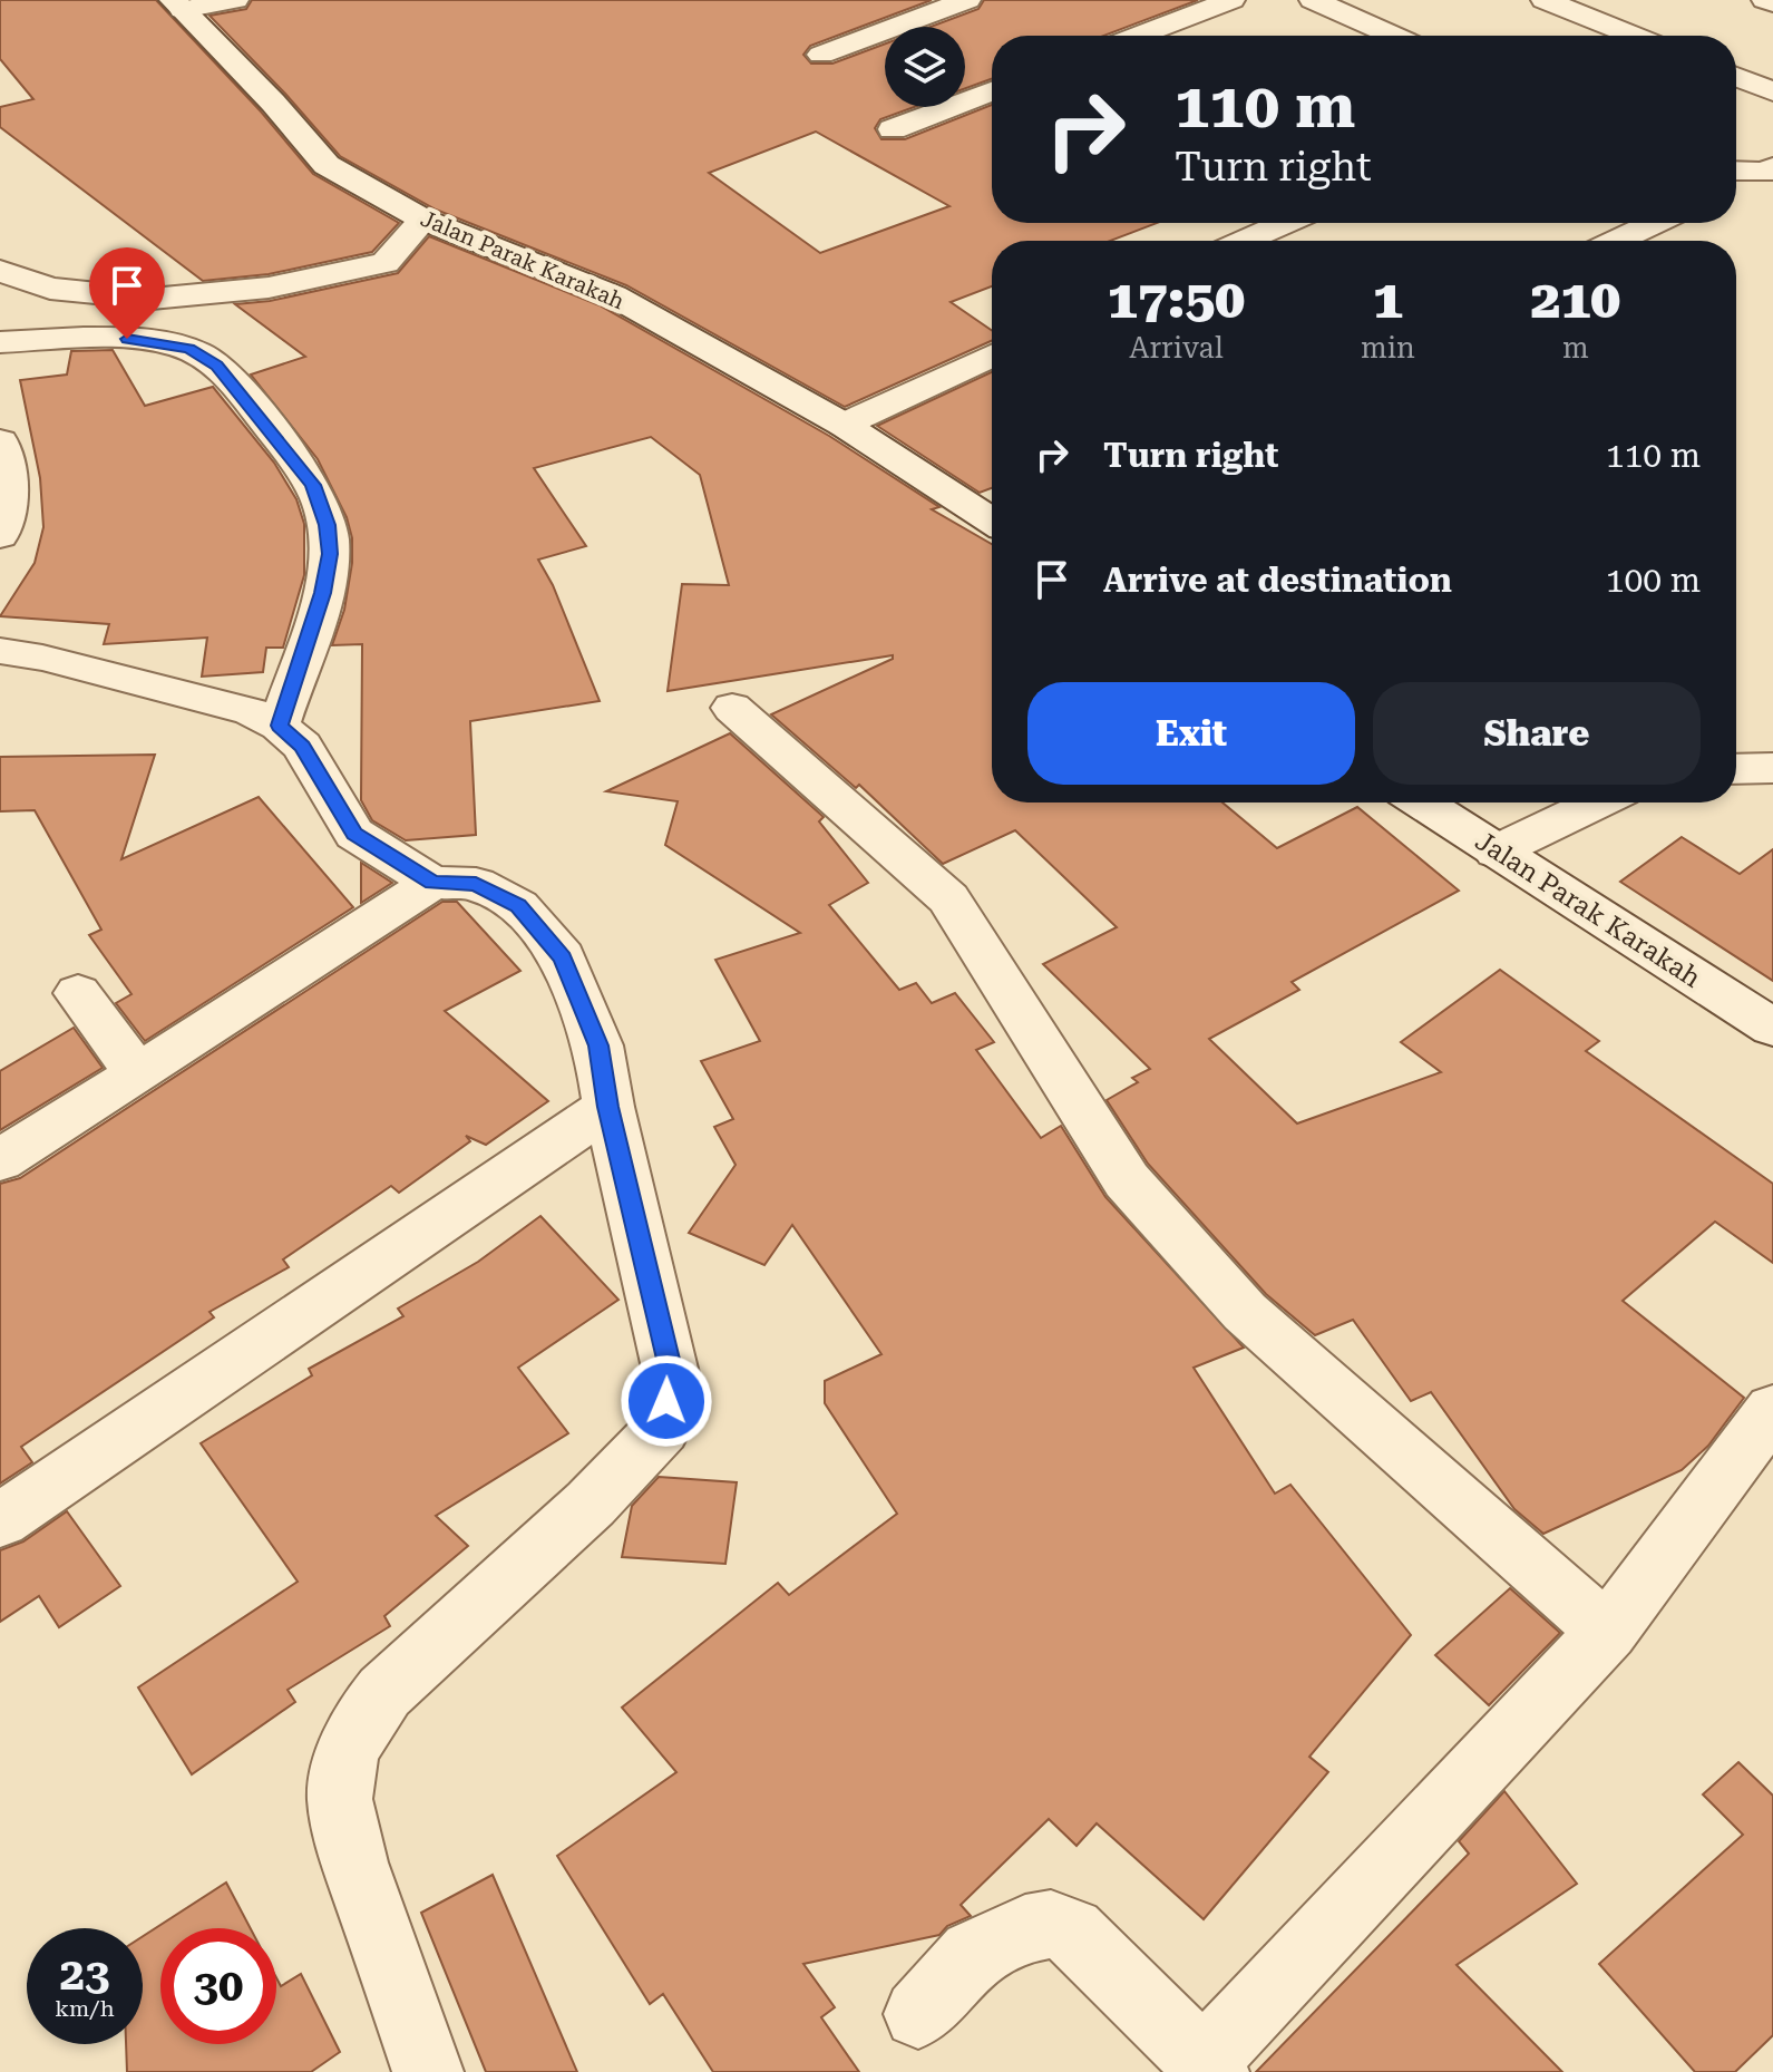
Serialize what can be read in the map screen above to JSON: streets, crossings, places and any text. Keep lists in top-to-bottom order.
{
  "streets": {
    "street": ["Jalan Parak Karakah"]
  },
  "page": {
    "turn": ["110 m", "Turn right"],
    "eta": [
      "17:50",
      "Arrival",
      "1",
      "min",
      "210",
      "m"
    ],
    "list": [
      {
        "name": "Turn right",
        "value": "110 m"
      },
      {
        "name": "Arrive at destination",
        "value": "100 m"
      }
    ],
    "buttons": ["Exit", "Share"],
    "speed": "23 km/h",
    "limit": "30"
  }
}
